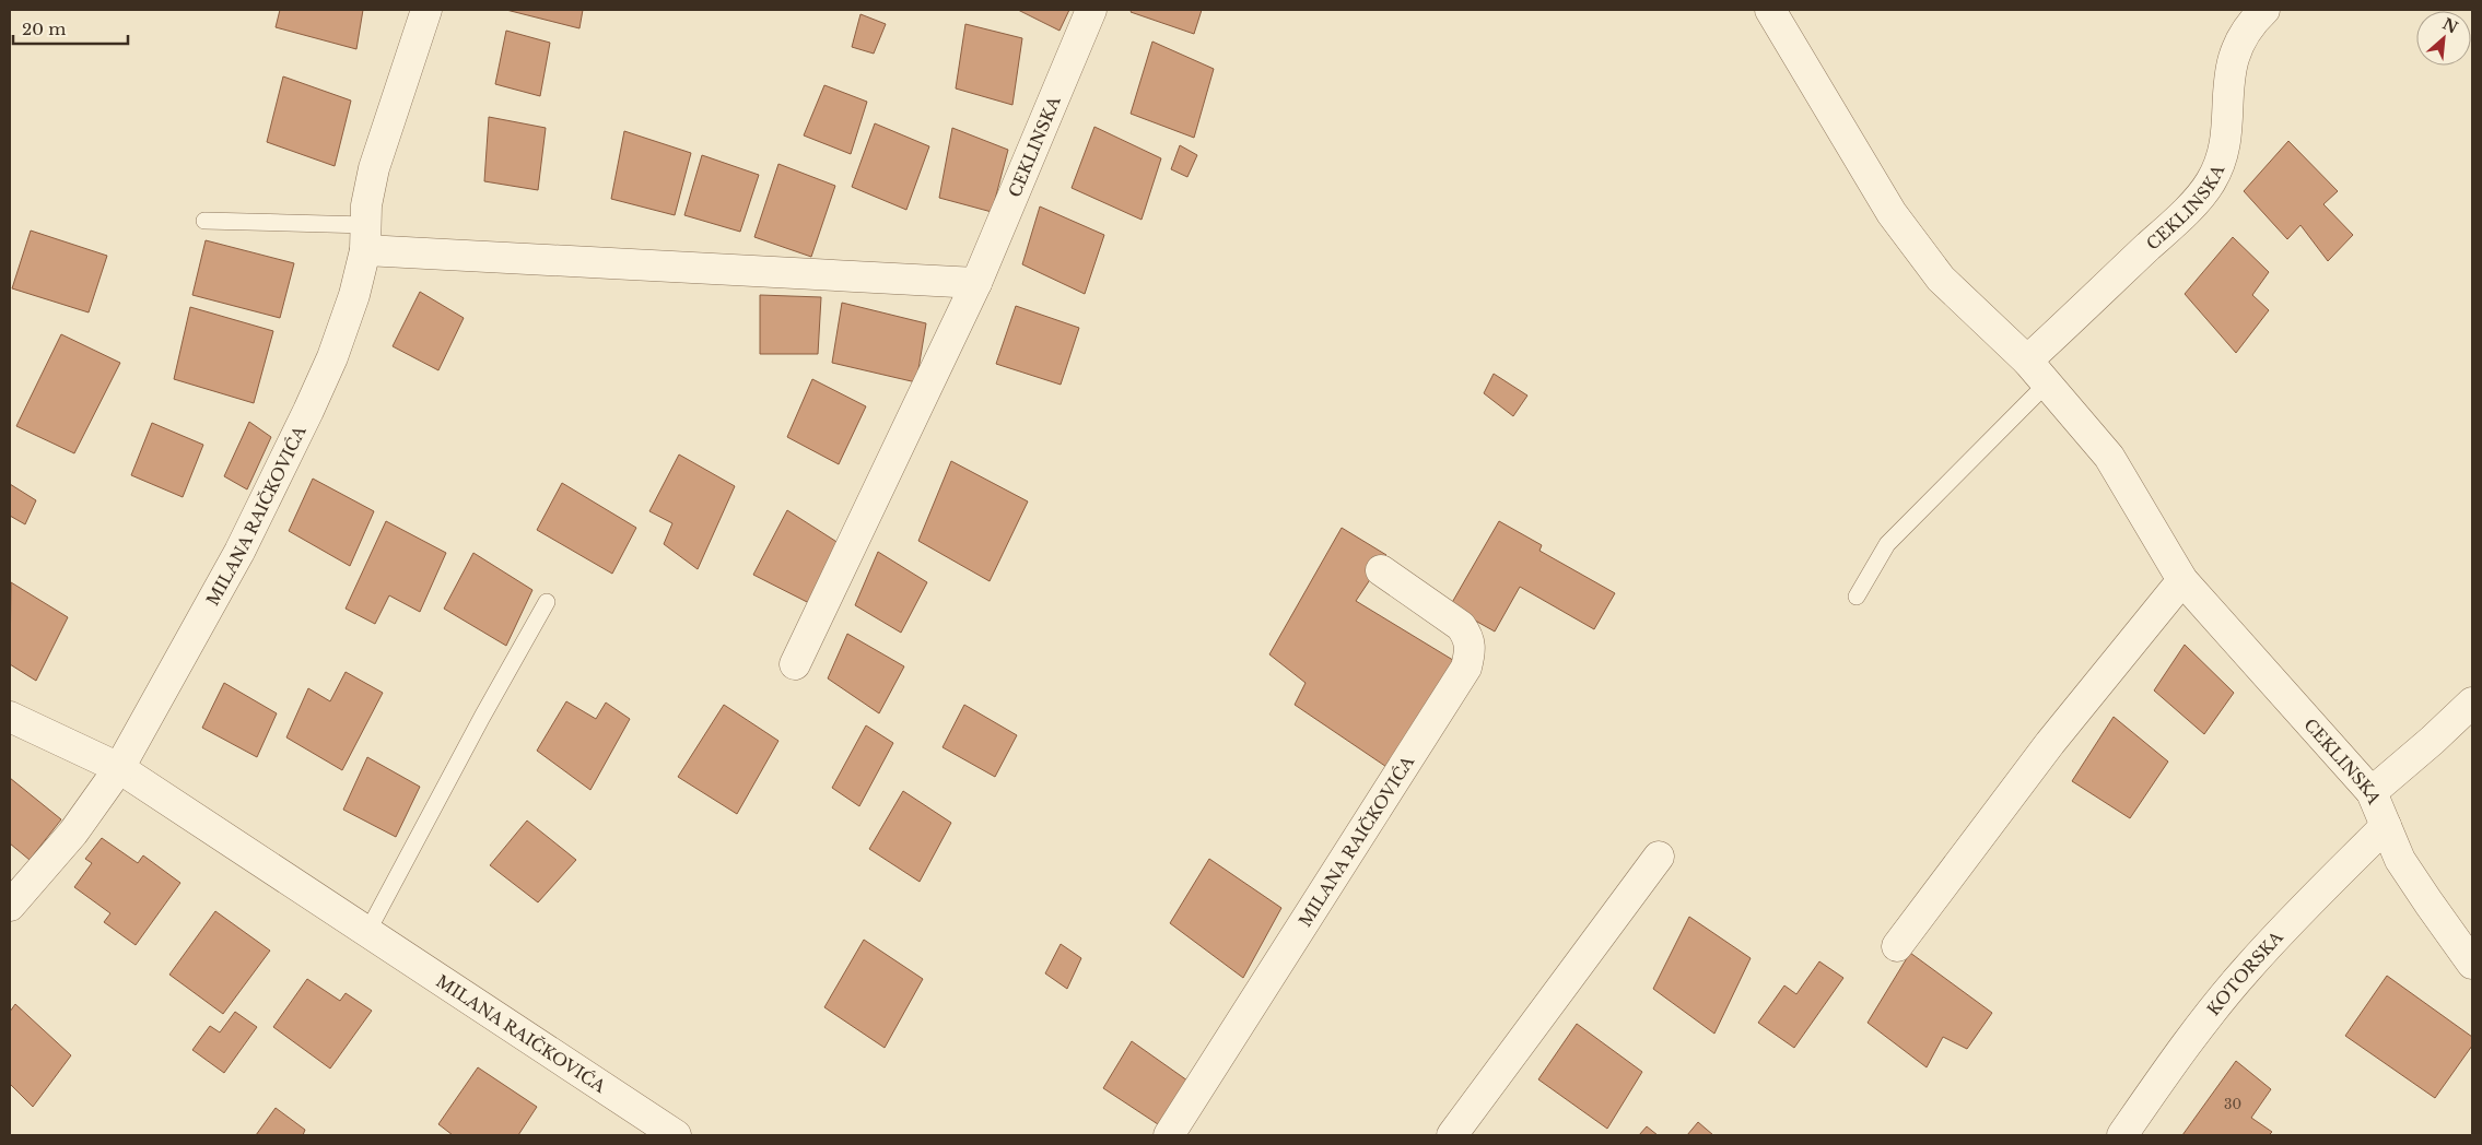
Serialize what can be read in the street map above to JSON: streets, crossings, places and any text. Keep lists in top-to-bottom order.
{
  "streets": {
    "street": ["CEKLINSKA", "MILANA RAIČKOVIĆA", "KOTORSKA"]
  },
  "crossings": [
    ["CEKLINSKA", "KOTORSKA"]
  ],
  "house_numbers": ["30"],
  "scale_bar": "20 m",
  "north": "top right"
}
